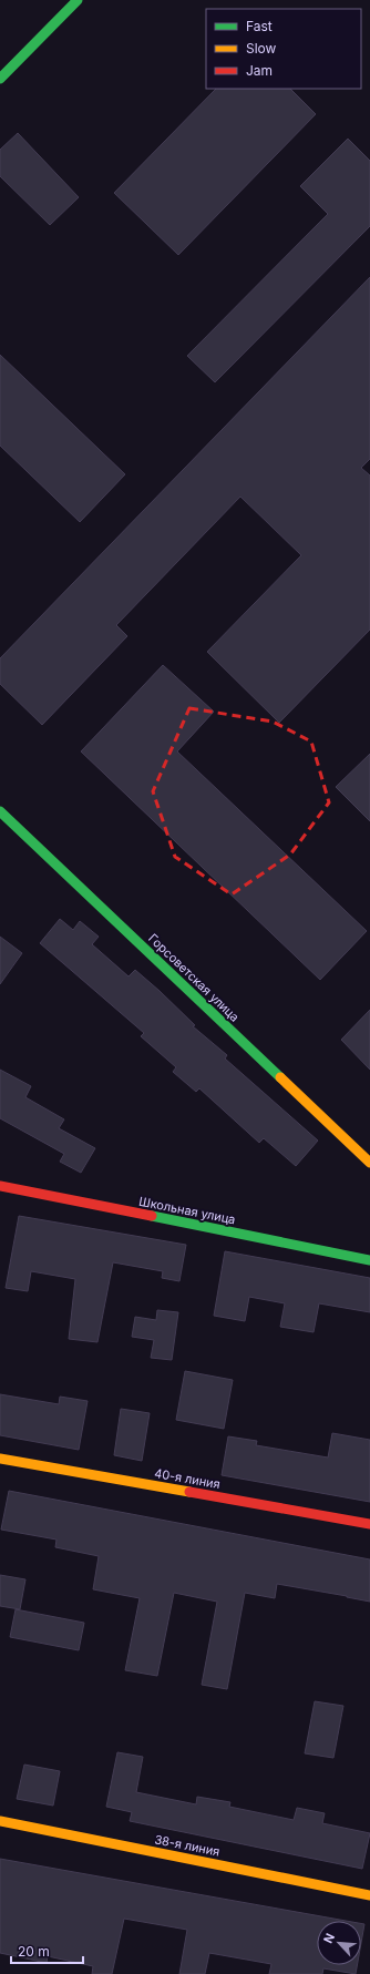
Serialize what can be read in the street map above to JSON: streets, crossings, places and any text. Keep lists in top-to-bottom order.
{
  "streets": {
    "street": [
      "Горсоветская улица",
      "Школьная улица",
      "40-я линия",
      "38-я линия"
    ]
  },
  "legend": ["Fast", "Slow", "Jam"],
  "scale_bar": "20 m",
  "north": "top left"
}
